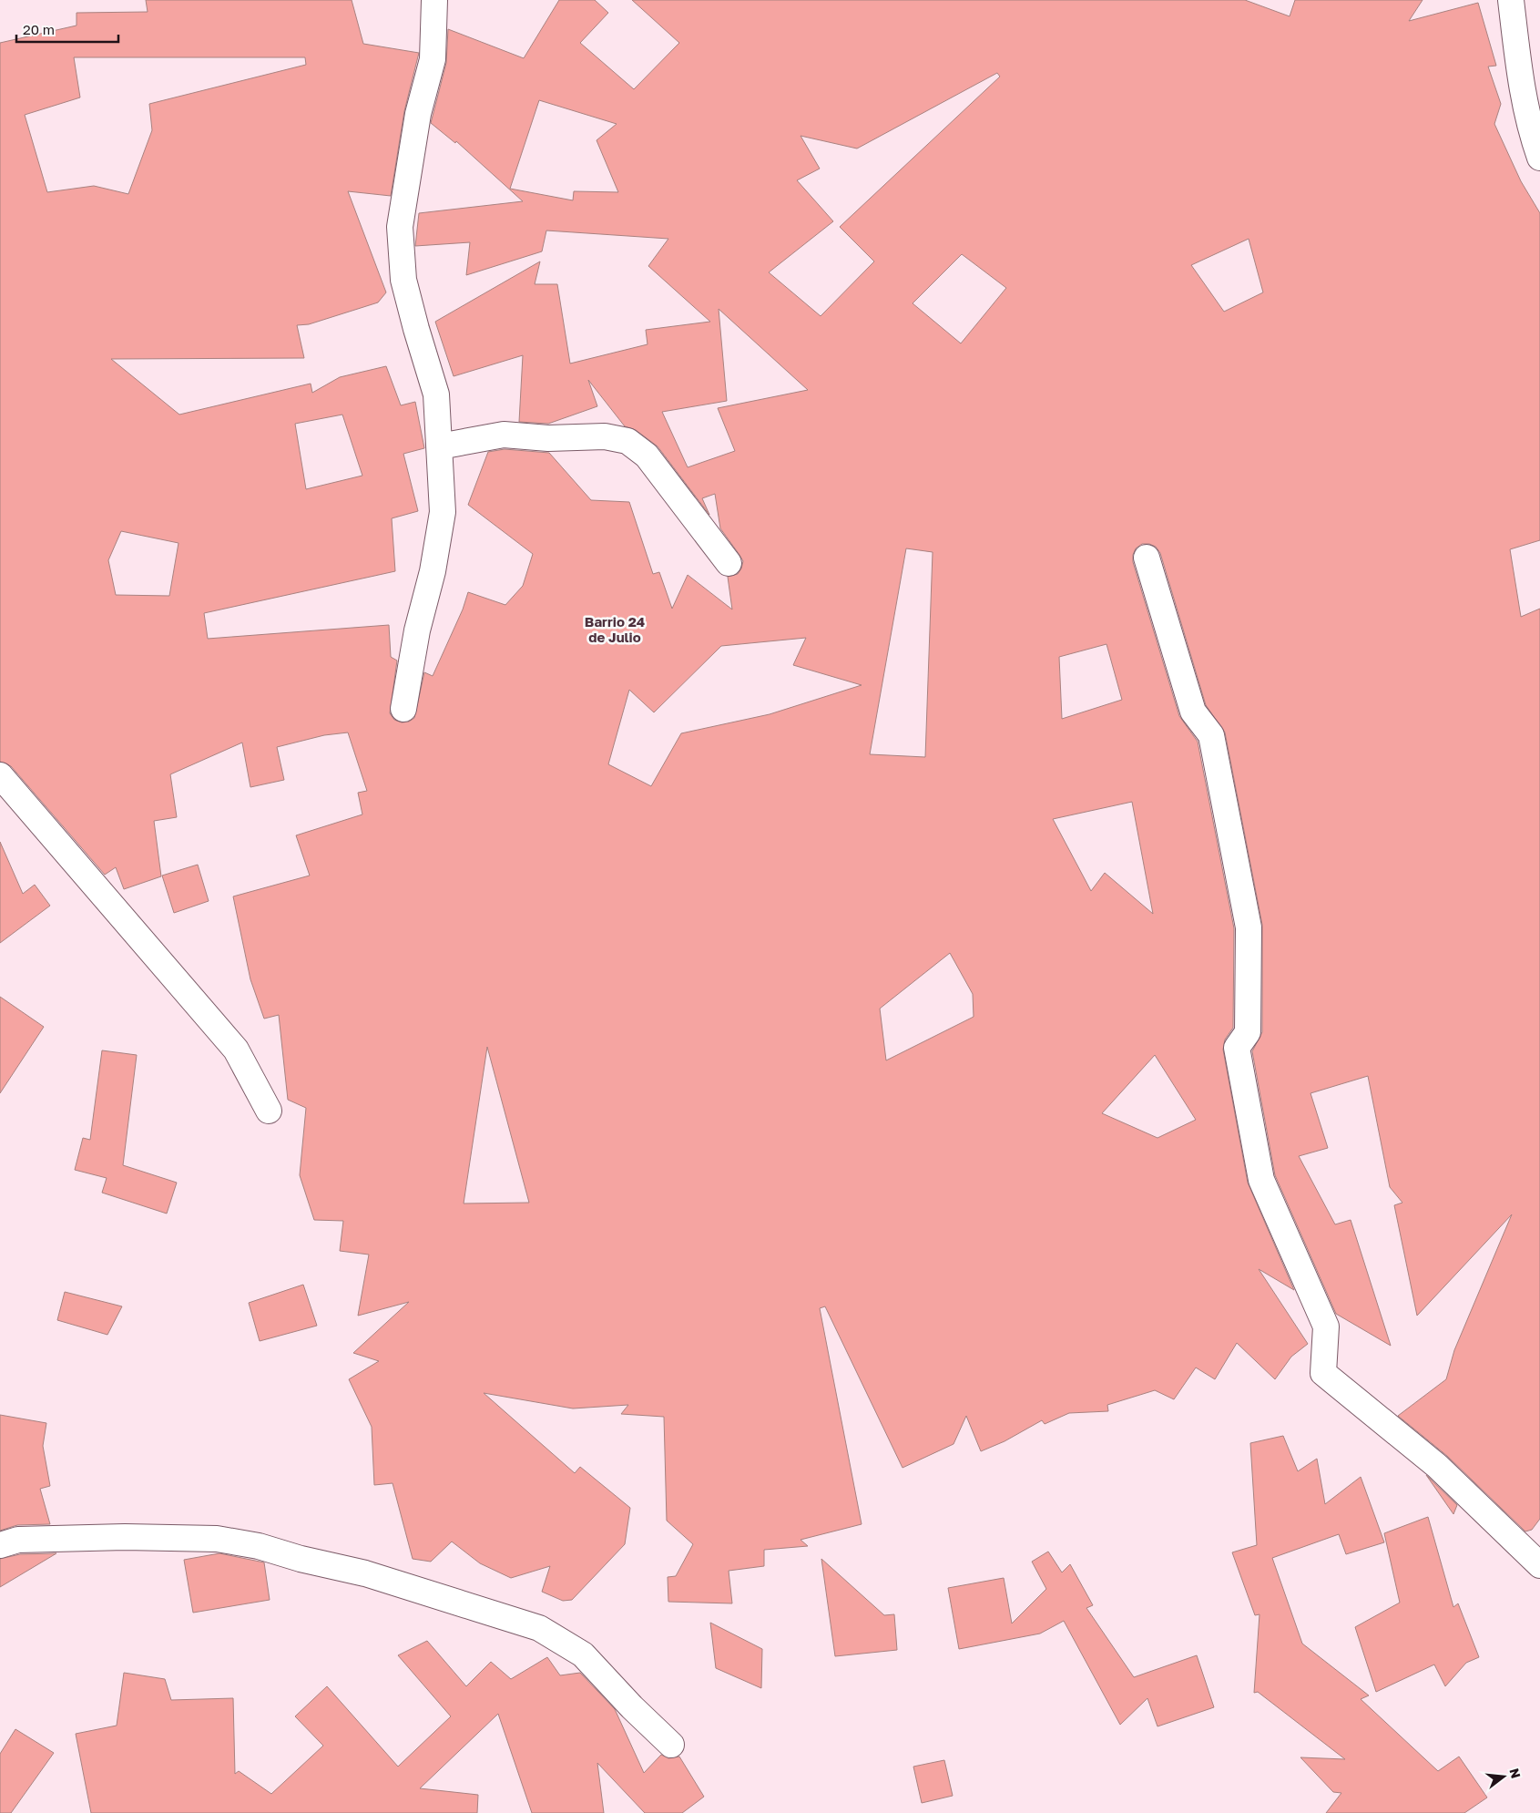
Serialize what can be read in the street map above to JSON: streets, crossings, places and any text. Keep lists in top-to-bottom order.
{
  "districts": ["Barrio 24 de Julio"],
  "scale_bar": "20 m",
  "north": "right"
}
